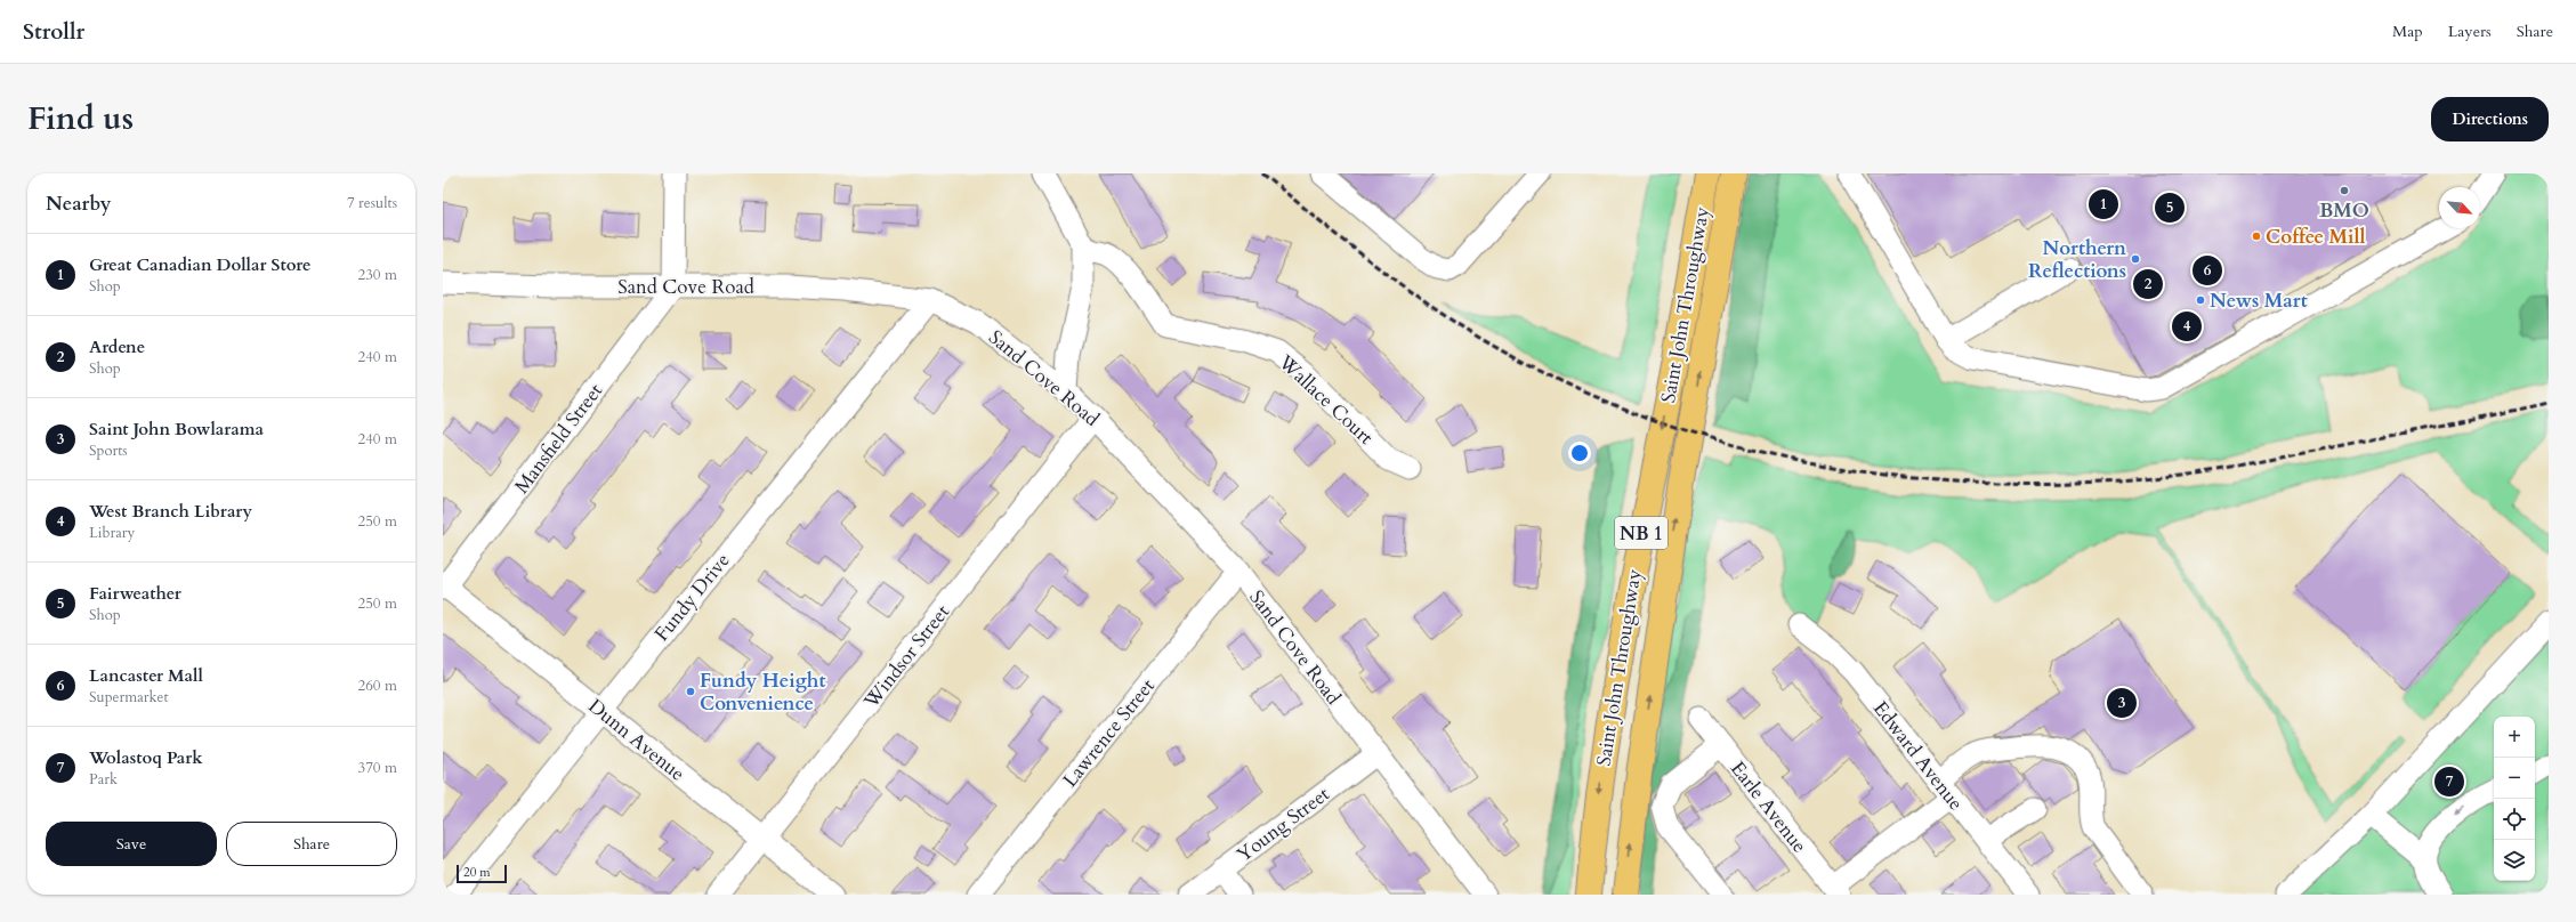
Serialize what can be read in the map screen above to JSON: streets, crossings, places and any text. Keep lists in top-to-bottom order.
{
  "streets": {
    "highway": ["Saint John Throughway", "NB 1"],
    "street": [
      "Sand Cove Road",
      "Wallace Court",
      "Mansfield Street",
      "Fundy Drive",
      "Windsor Street",
      "Lawrence Street",
      "Dunn Avenue",
      "Edward Avenue",
      "Earle Avenue",
      "Young Street"
    ]
  },
  "crossings": [
    ["Sand Cove Road", "Mansfield Street"],
    ["Sand Cove Road", "Fundy Drive"],
    ["Sand Cove Road", "Windsor Street"],
    ["Sand Cove Road", "Lawrence Street"],
    ["Sand Cove Road", "Young Street"],
    ["Mansfield Street", "Dunn Avenue"],
    ["Fundy Drive", "Dunn Avenue"],
    ["Windsor Street", "Dunn Avenue"]
  ],
  "places": [
    "BMO",
    "Coffee Mill",
    "Northern Reflections",
    "News Mart",
    "Fundy Height Convenience"
  ],
  "scale_bar": "20 m",
  "north": "bottom right",
  "page": {
    "header": "Strollr",
    "nav": ["Map", "Layers", "Share"],
    "title": "Find us",
    "buttons": [
      "Directions",
      ["Save", "Share"]
    ],
    "heading": ["Nearby", "7 results"],
    "pins": [
      "1",
      "5",
      "6",
      "2",
      "4",
      "3",
      "7"
    ],
    "list": [
      {
        "mark": "1",
        "name": "Great Canadian Dollar Store",
        "note": "Shop",
        "value": "230 m"
      },
      {
        "mark": "2",
        "name": "Ardene",
        "note": "Shop",
        "value": "240 m"
      },
      {
        "mark": "3",
        "name": "Saint John Bowlarama",
        "note": "Sports",
        "value": "240 m"
      },
      {
        "mark": "4",
        "name": "West Branch Library",
        "note": "Library",
        "value": "250 m"
      },
      {
        "mark": "5",
        "name": "Fairweather",
        "note": "Shop",
        "value": "250 m"
      },
      {
        "mark": "6",
        "name": "Lancaster Mall",
        "note": "Supermarket",
        "value": "260 m"
      },
      {
        "mark": "7",
        "name": "Wolastoq Park",
        "note": "Park",
        "value": "370 m"
      }
    ],
    "map_buttons": ["+", "−"],
    "scale": "20 m"
  }
}
